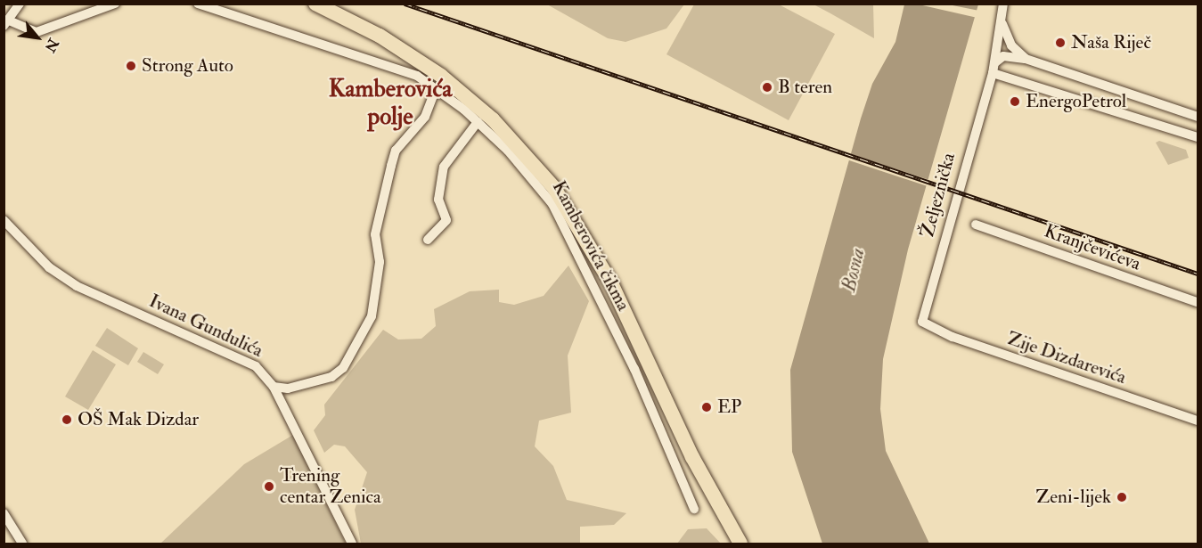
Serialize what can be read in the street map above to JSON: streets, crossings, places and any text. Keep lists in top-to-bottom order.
{
  "streets": {
    "street": [
      "Željeznička",
      "Kamberovića čikma",
      "Kranjčevićeva",
      "Ivana Gundulića",
      "Zije Dizdarevića"
    ]
  },
  "crossings": [
    ["Željeznička", "Zije Dizdarevića"]
  ],
  "districts": ["Kamberovića polje"],
  "water": ["Bosna"],
  "places": [
    "Naša Riječ",
    "Strong Auto",
    "B teren",
    "EnergoPetrol",
    "EP",
    "OŠ Mak Dizdar",
    "Trening centar Zenica",
    "Zeni-lijek"
  ],
  "north": "bottom right"
}
